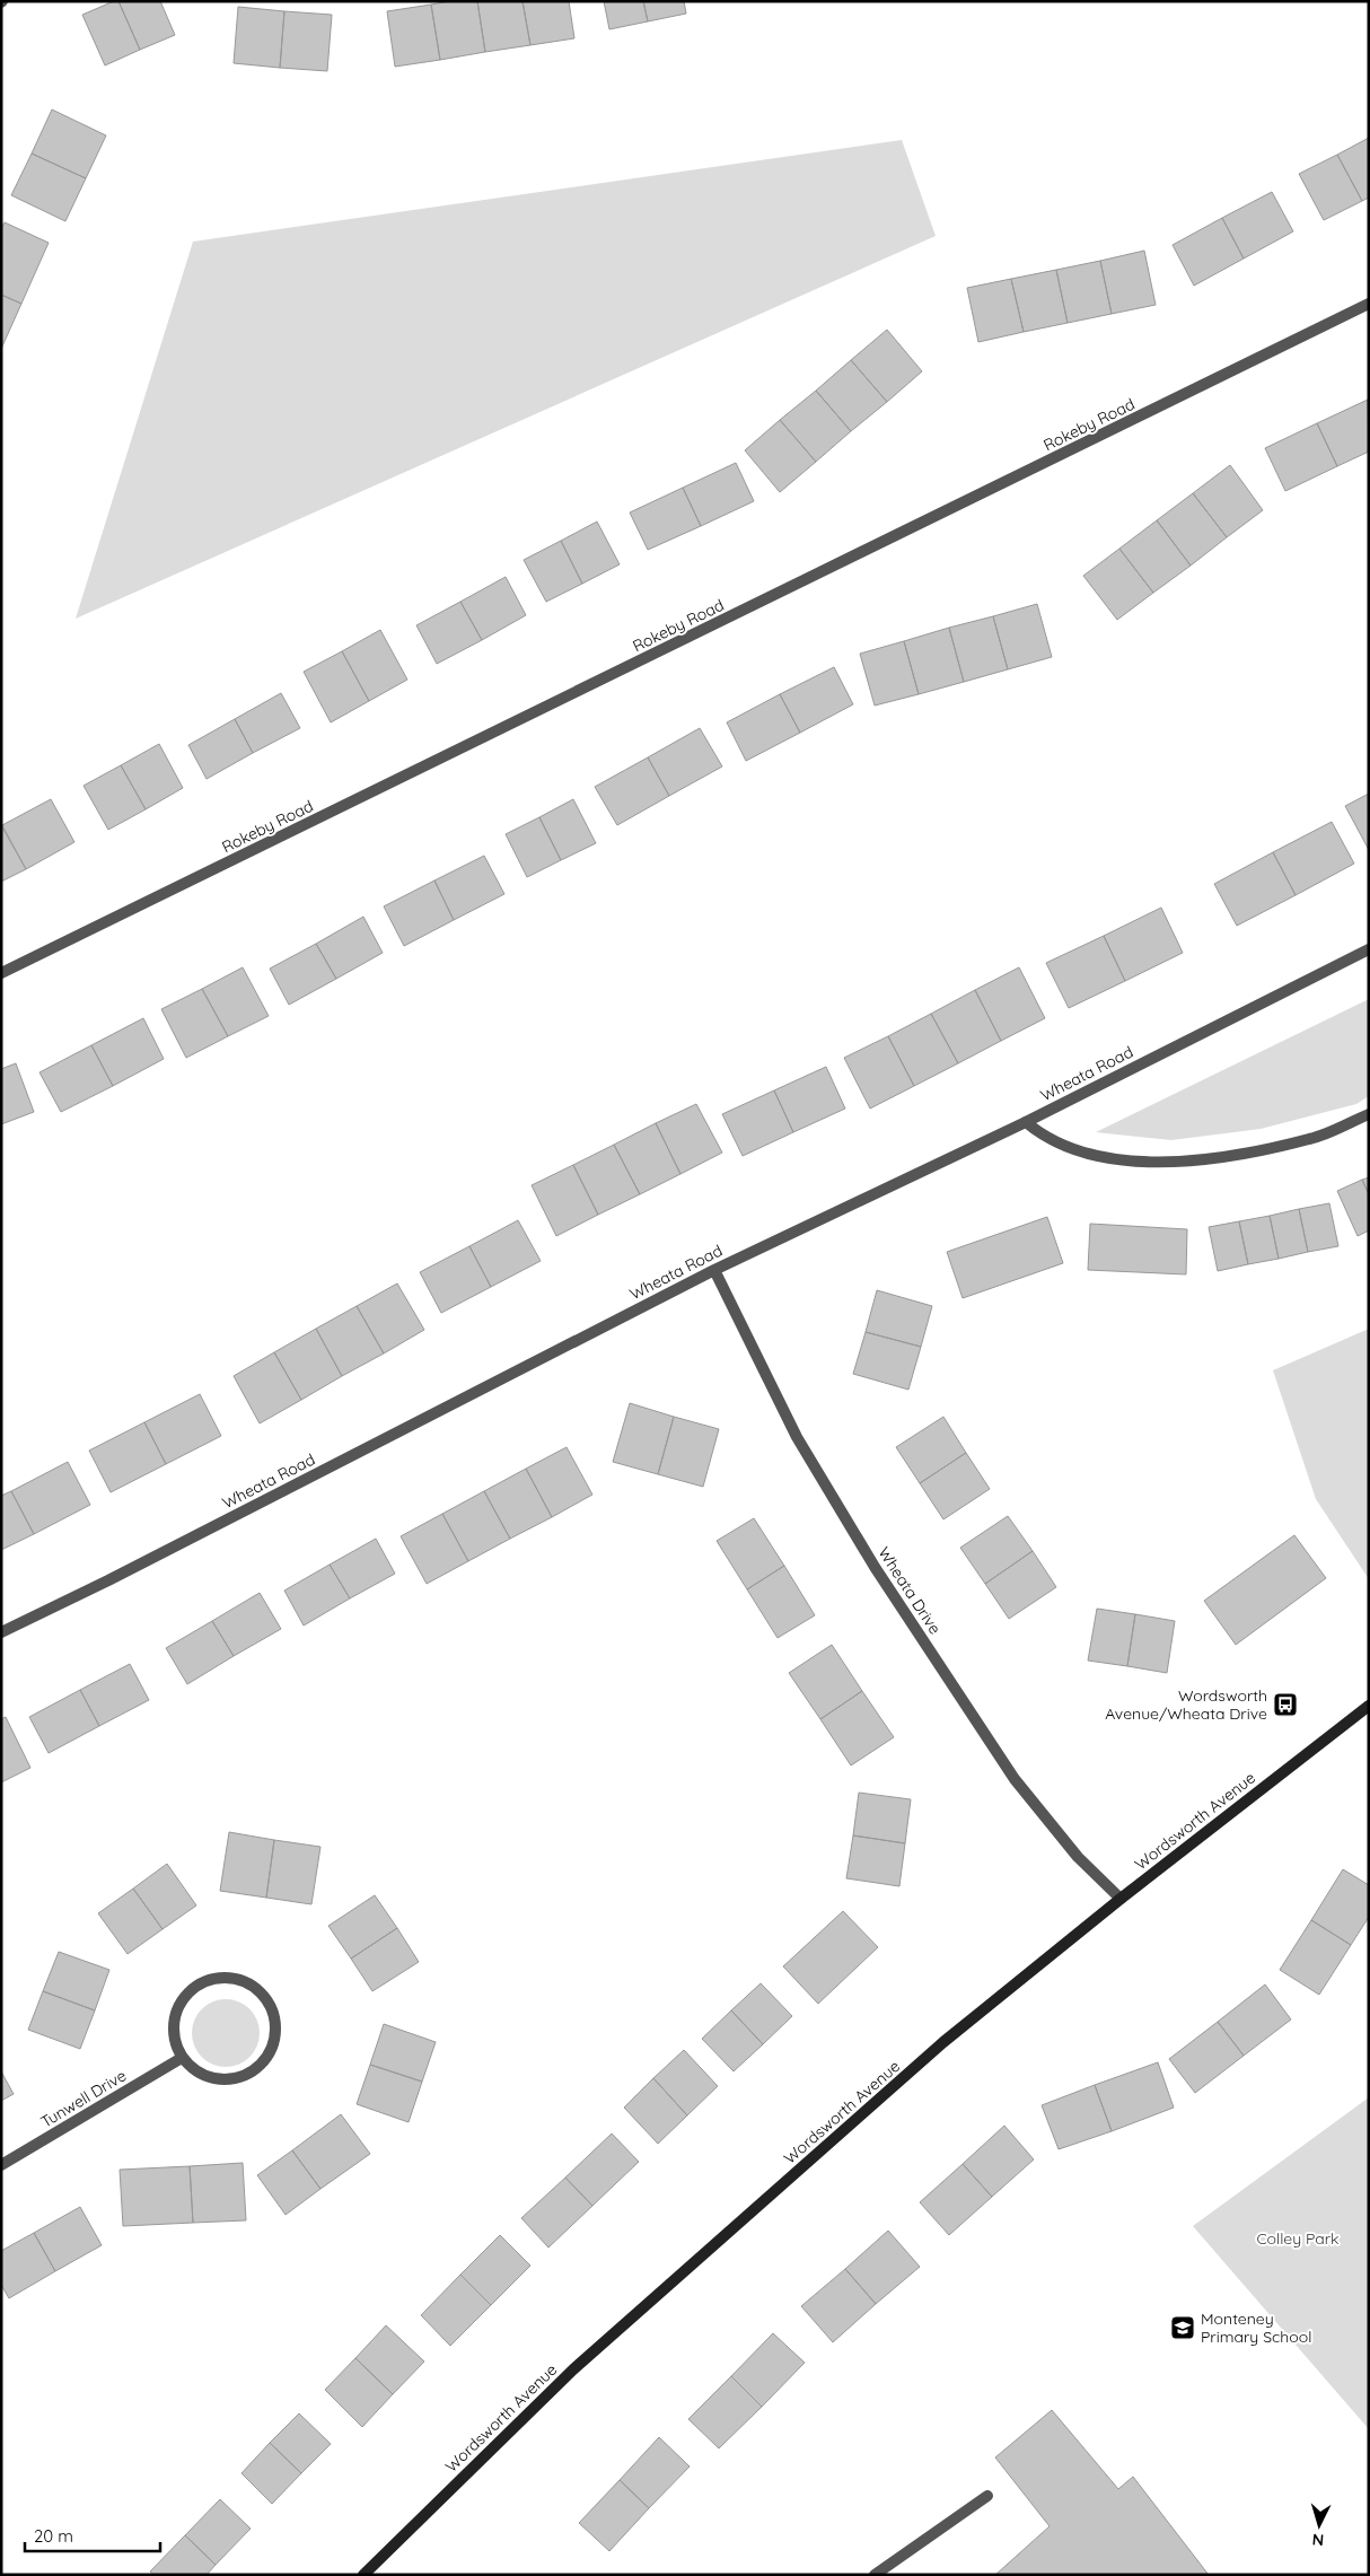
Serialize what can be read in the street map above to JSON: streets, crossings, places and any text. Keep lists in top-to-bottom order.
{
  "streets": {
    "street": [
      "Rokeby Road",
      "Wheata Road",
      "Wheata Drive",
      "Wordsworth Avenue",
      "Tunwell Drive"
    ]
  },
  "crossings": [
    ["Wheata Road", "Wheata Drive"],
    ["Wheata Drive", "Wordsworth Avenue"]
  ],
  "parks": ["Colley Park"],
  "places": {
    "bus stop": ["Wordsworth Avenue/Wheata Drive"],
    "school or university": ["Monteney Primary School"]
  },
  "scale_bar": "20 m",
  "north": "bottom"
}
